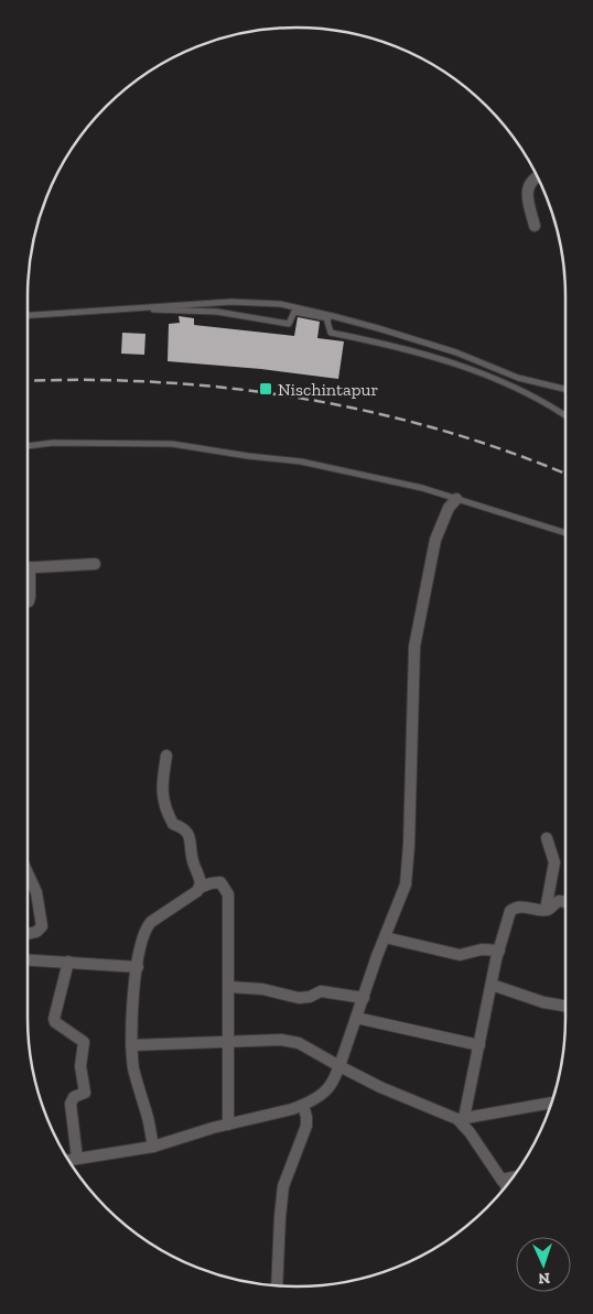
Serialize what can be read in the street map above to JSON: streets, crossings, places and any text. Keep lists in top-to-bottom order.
{
  "places": {
    "transit": ["Nischintapur"]
  },
  "north": "bottom"
}
